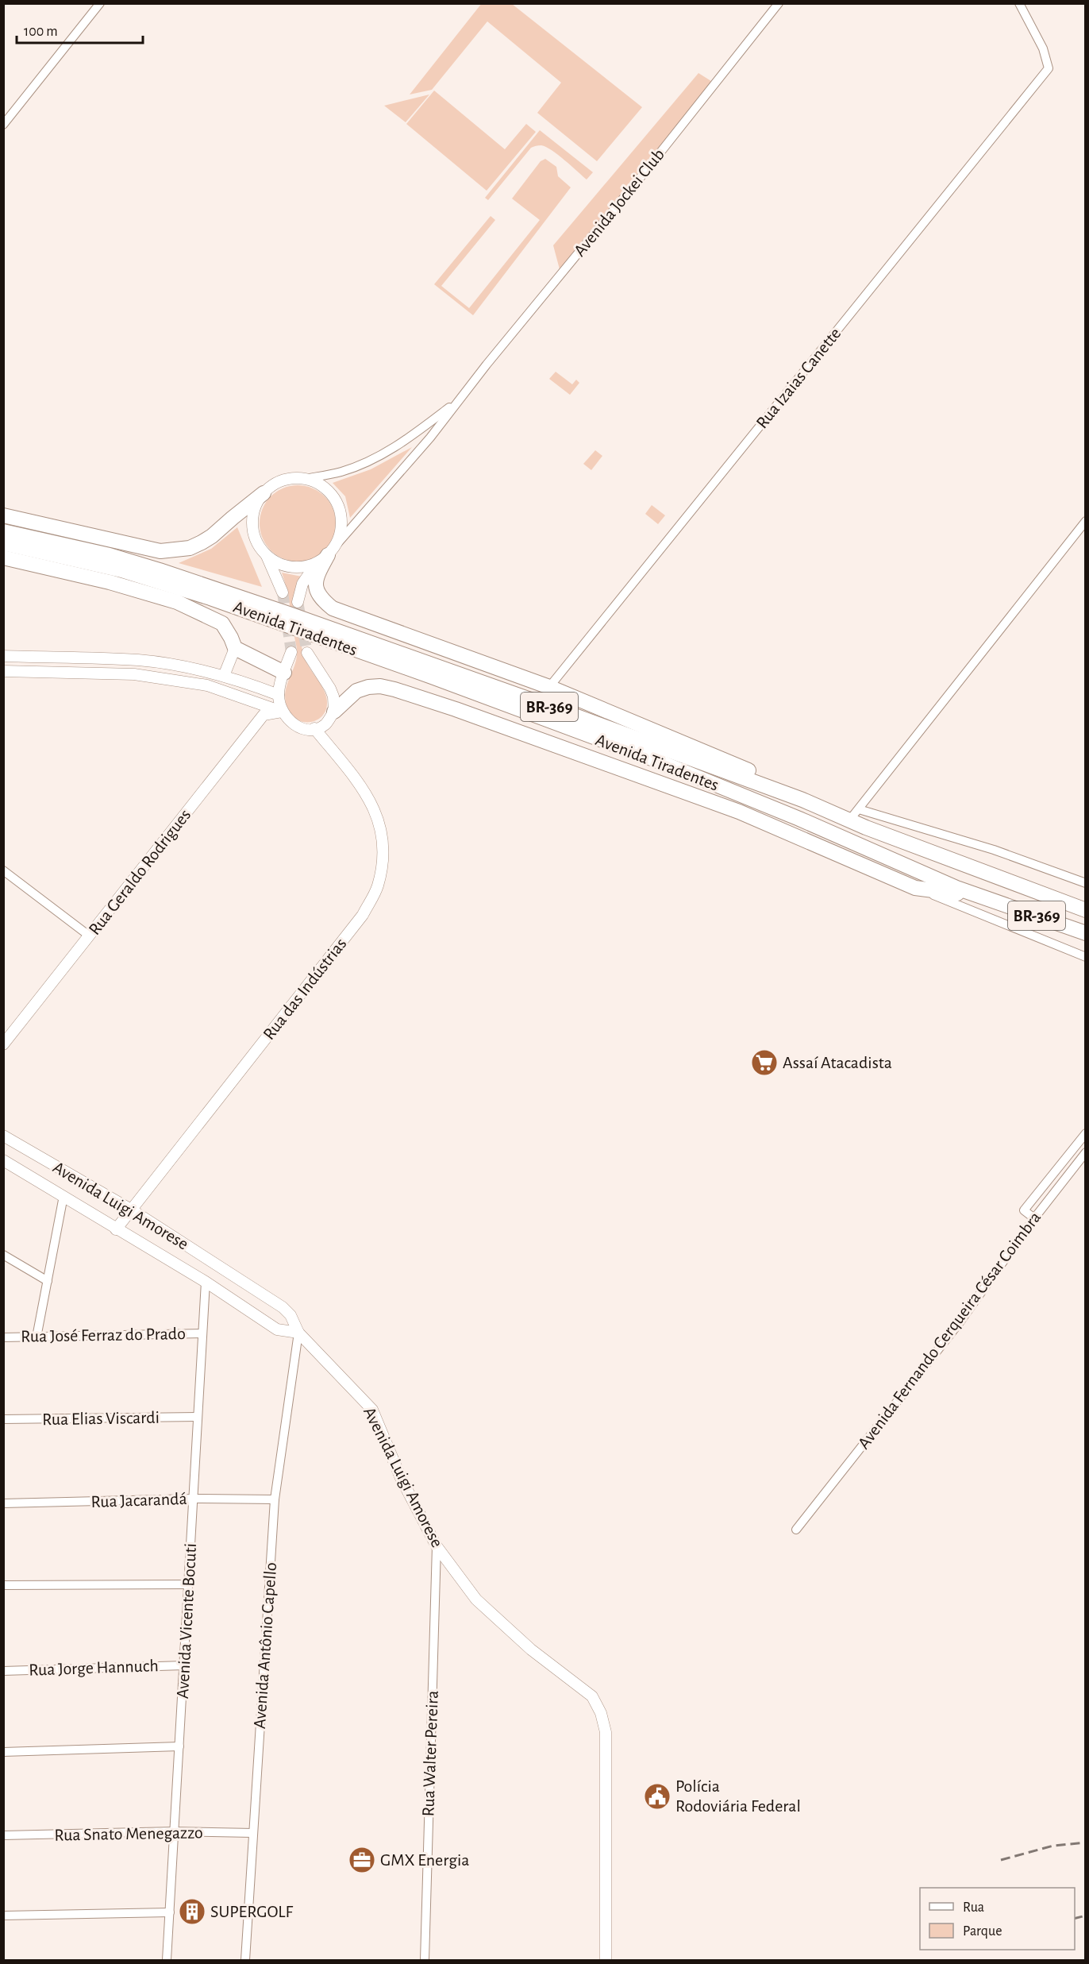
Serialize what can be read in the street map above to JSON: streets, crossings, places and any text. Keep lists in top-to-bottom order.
{
  "streets": {
    "highway": ["Avenida Tiradentes", "BR-369"],
    "street": [
      "Avenida Jockei Club",
      "Rua Izaias Canette",
      "Rua Geraldo Rodrigues",
      "Rua das Indústrias",
      "Avenida Luigi Amorese",
      "Avenida Fernando Cerqueira César Coimbra",
      "Rua José Ferraz do Prado",
      "Rua Elias Viscardi",
      "Rua Jacarandá",
      "Avenida Vicente Bocuti",
      "Avenida Antônio Capello",
      "Rua Jorge Hannuch",
      "Rua Walter Pereira",
      "Rua Snato Menegazzo"
    ]
  },
  "crossings": [
    ["Rua das Indústrias", "Avenida Luigi Amorese"],
    ["Avenida Luigi Amorese", "Avenida Vicente Bocuti"],
    ["Avenida Luigi Amorese", "Avenida Antônio Capello"],
    ["Avenida Luigi Amorese", "Rua Walter Pereira"],
    ["Rua José Ferraz do Prado", "Avenida Vicente Bocuti"],
    ["Rua Elias Viscardi", "Avenida Vicente Bocuti"],
    ["Rua Jacarandá", "Avenida Vicente Bocuti"],
    ["Rua Jacarandá", "Avenida Antônio Capello"],
    ["Avenida Vicente Bocuti", "Rua Jorge Hannuch"],
    ["Avenida Vicente Bocuti", "Rua Snato Menegazzo"],
    ["Avenida Antônio Capello", "Rua Snato Menegazzo"]
  ],
  "places": {
    "supermarket": ["Assaí Atacadista"],
    "public building": ["Polícia Rodoviária Federal"],
    "office": ["GMX Energia"],
    "building": ["SUPERGOLF"]
  },
  "legend": ["Rua", "Parque"],
  "scale_bar": "100 m"
}
